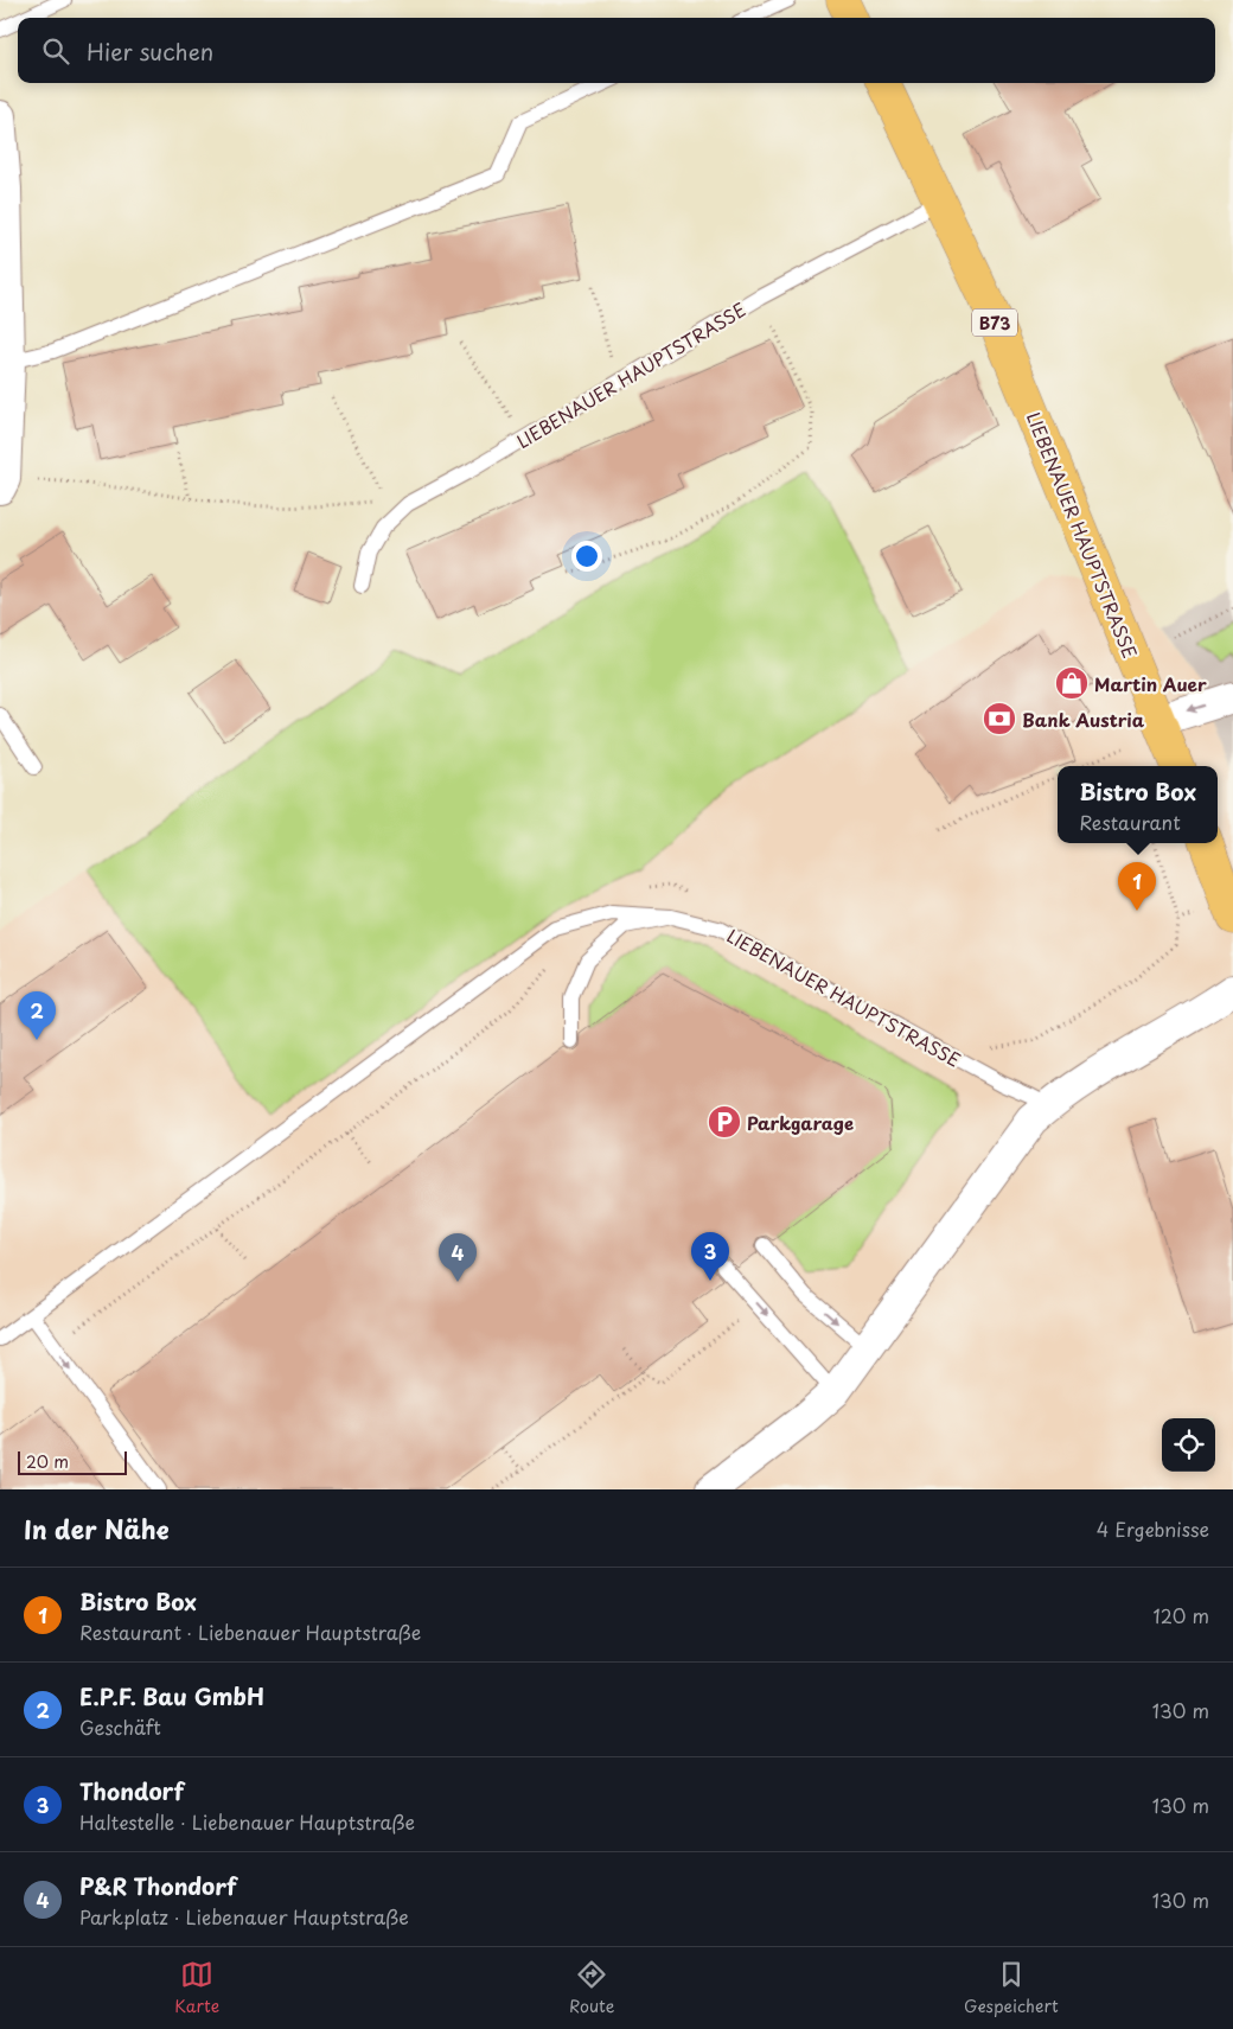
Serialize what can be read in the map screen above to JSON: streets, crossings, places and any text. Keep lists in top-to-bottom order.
{
  "streets": {
    "main road": ["B73", "LIEBENAUER HAUPTSTRASSE"]
  },
  "places": {
    "shop": ["Martin Auer"],
    "bank": ["Bank Austria"],
    "parking": ["Parkgarage"]
  },
  "scale_bar": "20 m",
  "page": {
    "search": "Hier suchen",
    "popup": ["Bistro Box", "Restaurant"],
    "pins": [
      "1",
      "2",
      "3",
      "4"
    ],
    "scale": "20 m",
    "heading": ["In der Nähe", "4 Ergebnisse"],
    "list": [
      {
        "mark": "1",
        "name": "Bistro Box",
        "note": "Restaurant · Liebenauer Hauptstraße",
        "value": "120 m"
      },
      {
        "mark": "2",
        "name": "E.P.F. Bau GmbH",
        "note": "Geschäft",
        "value": "130 m"
      },
      {
        "mark": "3",
        "name": "Thondorf",
        "note": "Haltestelle · Liebenauer Hauptstraße",
        "value": "130 m"
      },
      {
        "mark": "4",
        "name": "P&R Thondorf",
        "note": "Parkplatz · Liebenauer Hauptstraße",
        "value": "130 m"
      }
    ],
    "nav": ["Karte", "Route", "Gespeichert"]
  }
}
